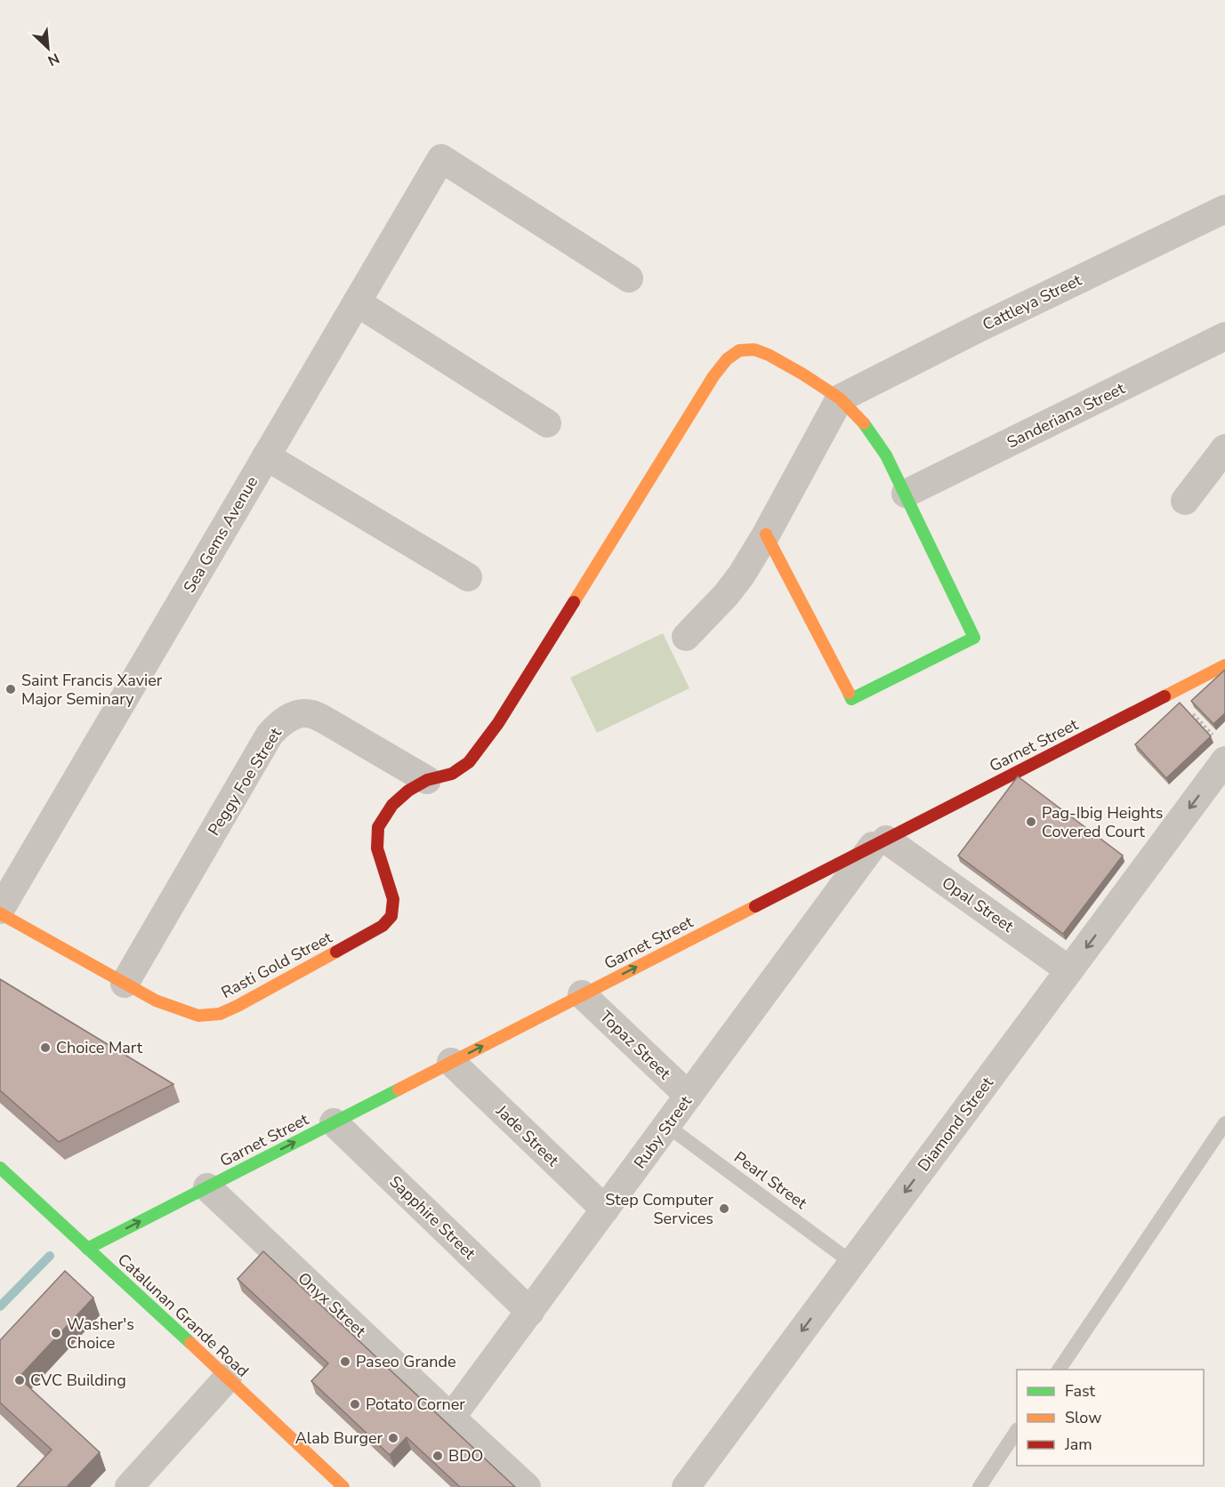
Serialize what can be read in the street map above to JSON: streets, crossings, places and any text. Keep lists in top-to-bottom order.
{
  "streets": {
    "street": [
      "Cattleya Street",
      "Sanderiana Street",
      "Sea Gems Avenue",
      "Garnet Street",
      "Peggy Foe Street",
      "Opal Street",
      "Rasti Gold Street",
      "Topaz Street",
      "Diamond Street",
      "Ruby Street",
      "Jade Street",
      "Sapphire Street",
      "Onyx Street",
      "Catalunan Grande Road"
    ],
    "lane": ["Pearl Street"]
  },
  "crossings": [
    ["Cattleya Street", "Rasti Gold Street"],
    ["Sanderiana Street", "Rasti Gold Street"],
    ["Sea Gems Avenue", "Rasti Gold Street"],
    ["Garnet Street", "Opal Street"],
    ["Garnet Street", "Topaz Street"],
    ["Garnet Street", "Ruby Street"],
    ["Garnet Street", "Jade Street"],
    ["Garnet Street", "Sapphire Street"],
    ["Garnet Street", "Onyx Street"],
    ["Garnet Street", "Catalunan Grande Road"],
    ["Peggy Foe Street", "Rasti Gold Street"],
    ["Opal Street", "Diamond Street"],
    ["Opal Street", "Ruby Street"],
    ["Topaz Street", "Ruby Street"],
    ["Diamond Street", "Pearl Street"],
    ["Ruby Street", "Jade Street"],
    ["Ruby Street", "Pearl Street"],
    ["Ruby Street", "Sapphire Street"],
    ["Ruby Street", "Onyx Street"]
  ],
  "one_way": ["Garnet Street", "Diamond Street"],
  "places": [
    "Saint Francis Xavier Major Seminary",
    "Pag-Ibig Heights Covered Court",
    "Choice Mart",
    "Step Computer Services",
    "Washer's Choice",
    "Paseo Grande",
    "CVC Building",
    "Potato Corner",
    "Alab Burger",
    "BDO"
  ],
  "legend": ["Fast", "Slow", "Jam"],
  "north": "bottom right"
}
